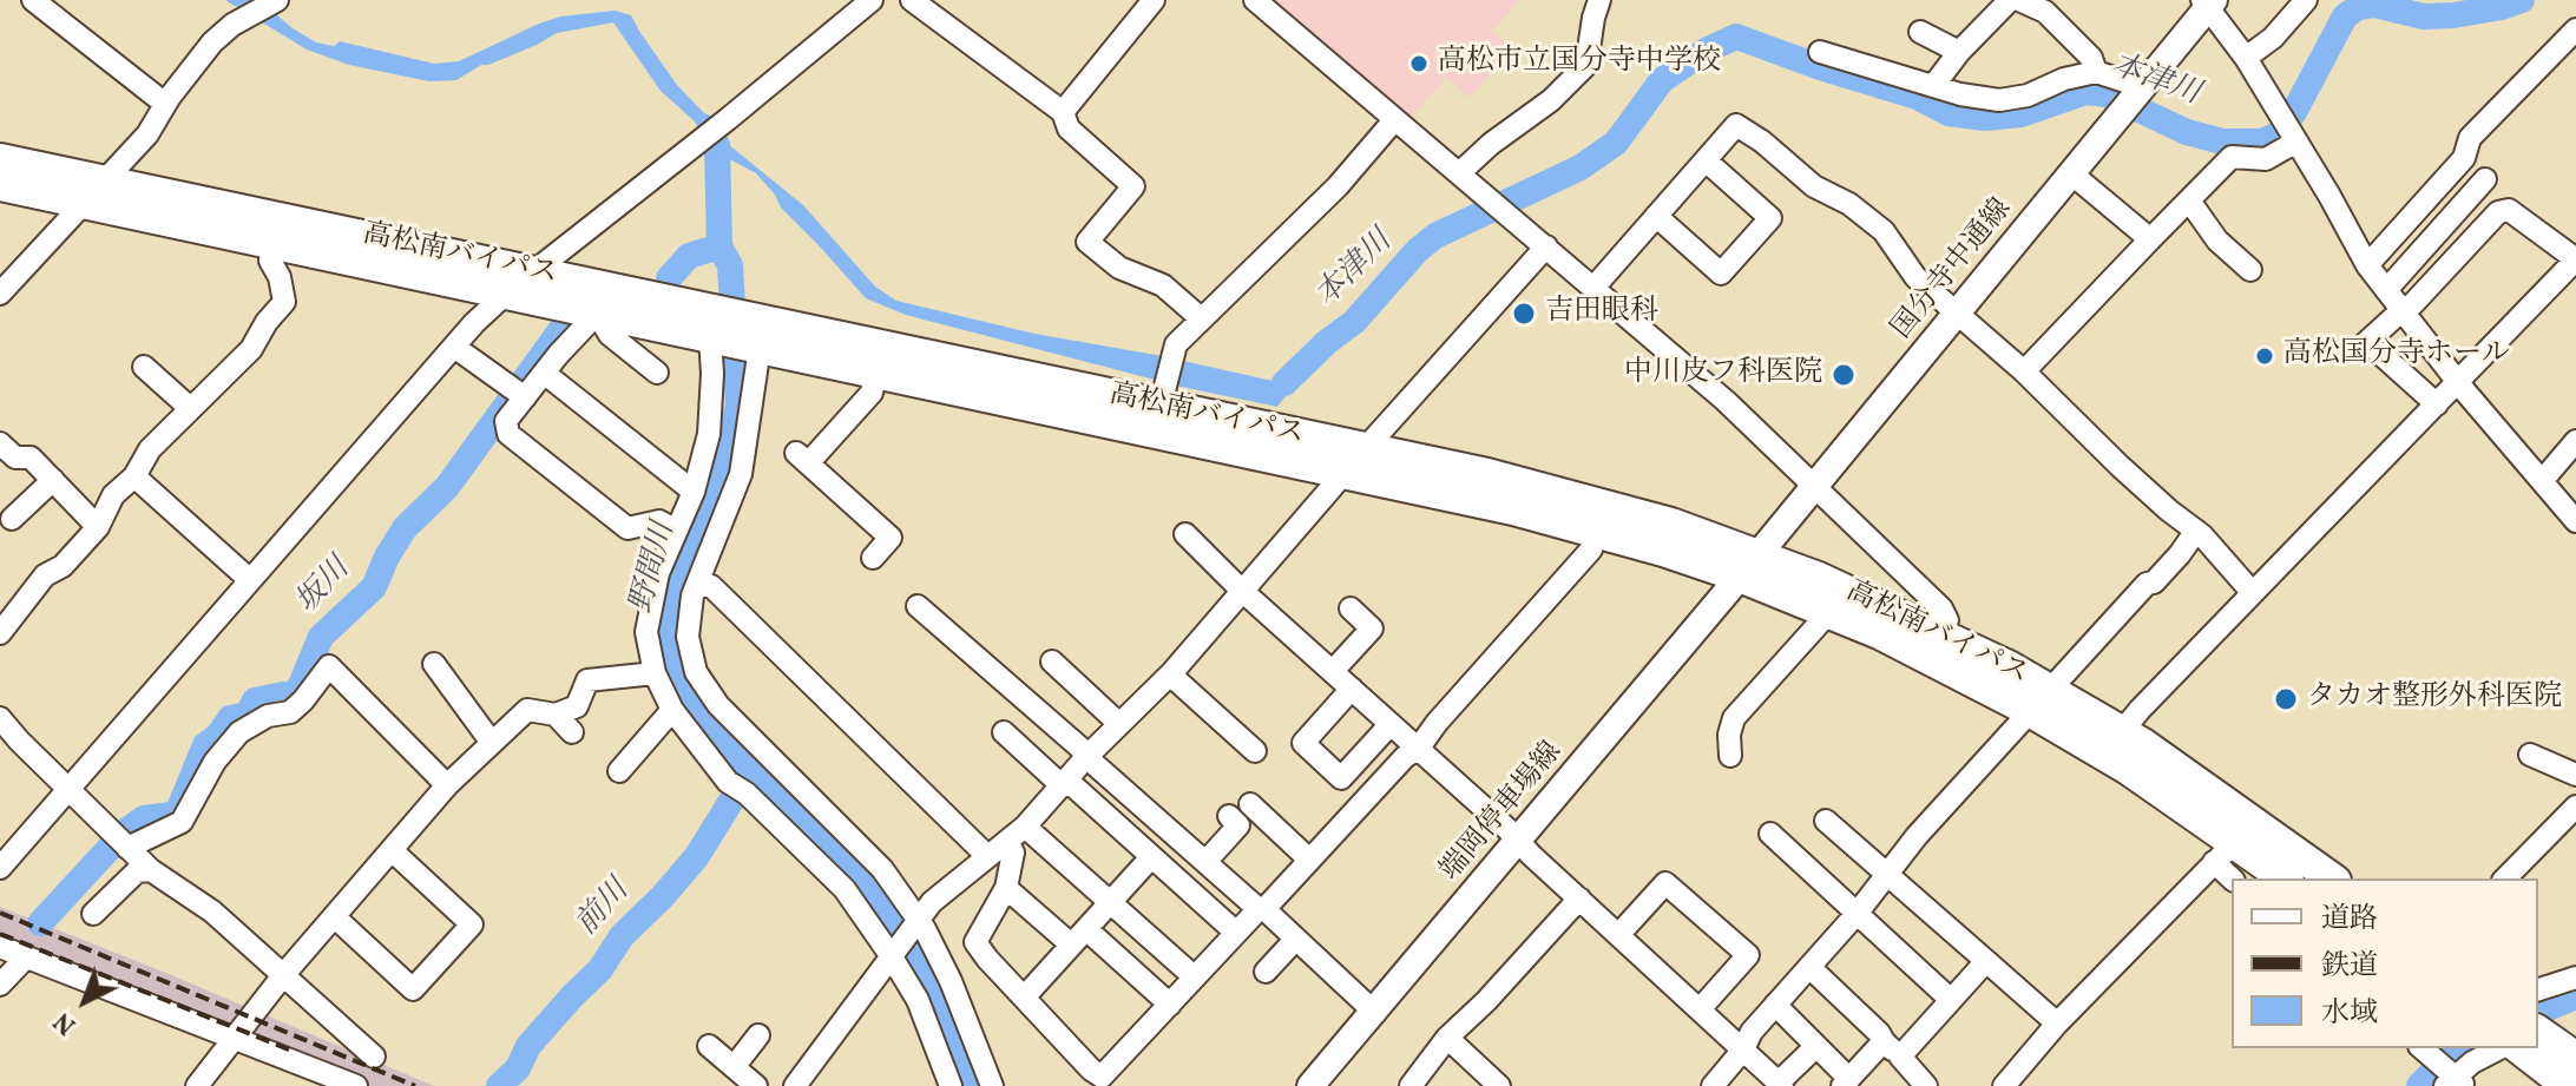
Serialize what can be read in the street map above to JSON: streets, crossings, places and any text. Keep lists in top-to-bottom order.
{
  "streets": {
    "highway": ["高松南バイパス"],
    "main road": ["国分寺中通線", "端岡停車場線"]
  },
  "crossings": [
    ["高松南バイパス", "国分寺中通線"],
    ["高松南バイパス", "端岡停車場線"],
    ["国分寺中通線", "端岡停車場線"]
  ],
  "water": [
    "本津川",
    "野間川",
    "坂川",
    "前川"
  ],
  "places": [
    "高松市立国分寺中学校",
    "吉田眼科",
    "高松国分寺ホール",
    "中川皮フ科医院",
    "タカオ整形外科医院"
  ],
  "legend": ["道路", "鉄道", "水域"],
  "north": "bottom left"
}
